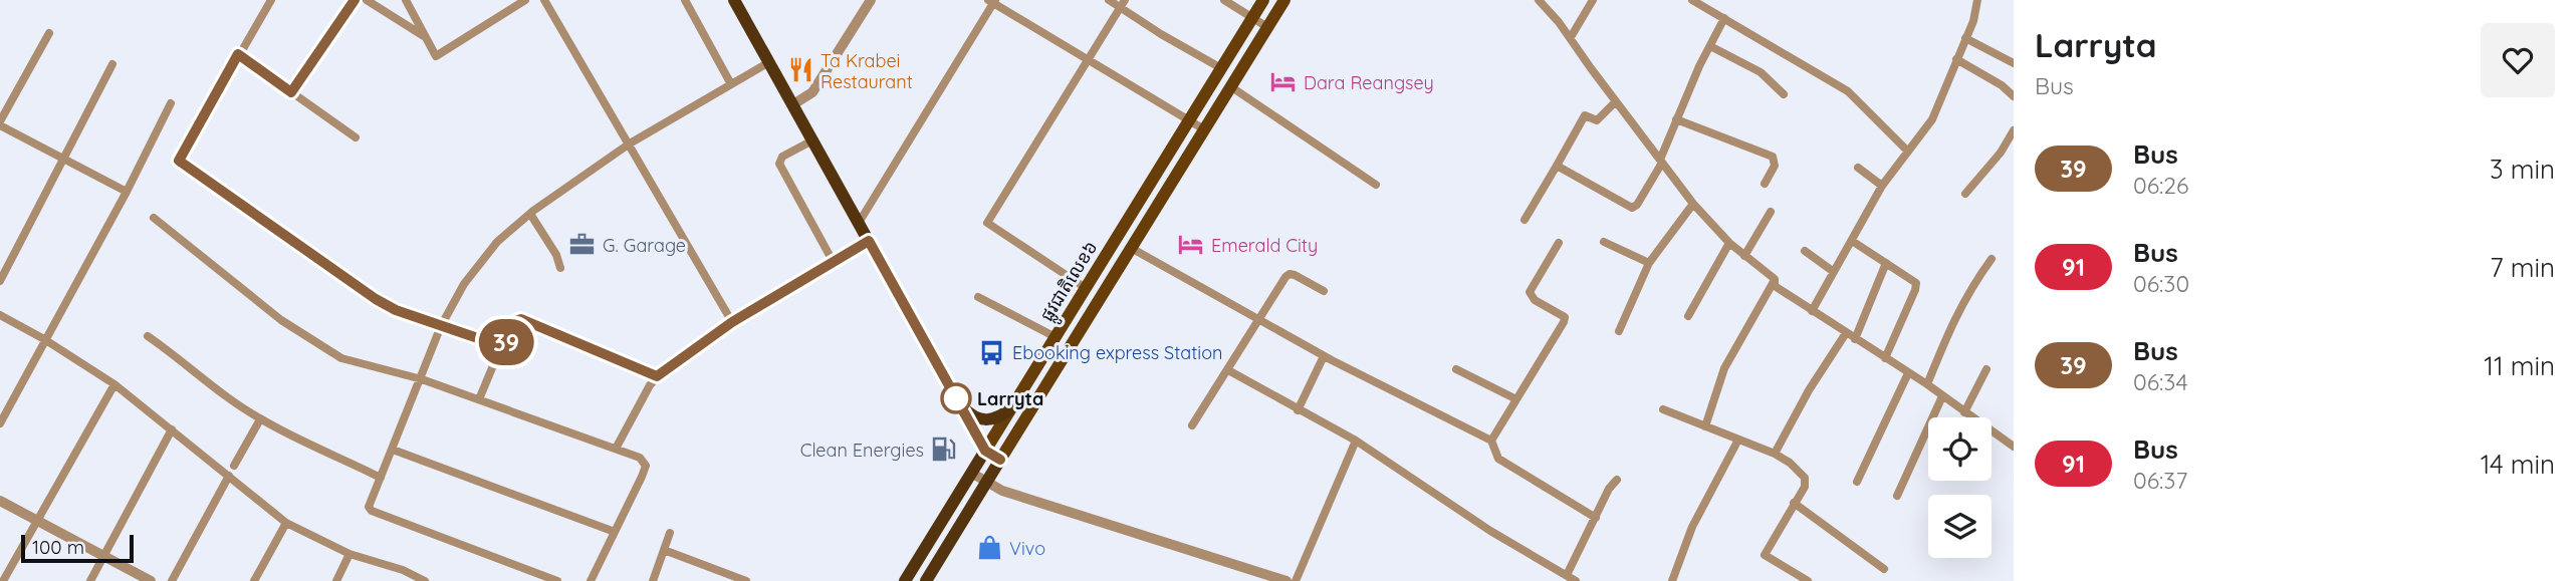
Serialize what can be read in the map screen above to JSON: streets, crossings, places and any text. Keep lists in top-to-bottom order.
{
  "streets": {
    "highway": ["ផ្លូវជាតិលេខ៦"]
  },
  "places": {
    "restaurant": ["Ta Krabei Restaurant"],
    "hotel": ["Dara Reangsey", "Emerald City"],
    "office": ["G. Garage"],
    "bus stop": ["Ebooking express Station"],
    "other": ["Larryta"],
    "fuel station": ["Clean Energies"],
    "shop": ["Vivo"]
  },
  "lines": ["bus line 39"],
  "scale_bar": "100 m",
  "page": {
    "on_map": "39",
    "heading": ["Larryta", "Bus"],
    "list": [
      {
        "mark": "39",
        "name": "Bus",
        "note": "06:26",
        "value": "3 min"
      },
      {
        "mark": "91",
        "name": "Bus",
        "note": "06:30",
        "value": "7 min"
      },
      {
        "mark": "39",
        "name": "Bus",
        "note": "06:34",
        "value": "11 min"
      },
      {
        "mark": "91",
        "name": "Bus",
        "note": "06:37",
        "value": "14 min"
      }
    ],
    "scale": "100 m"
  }
}
